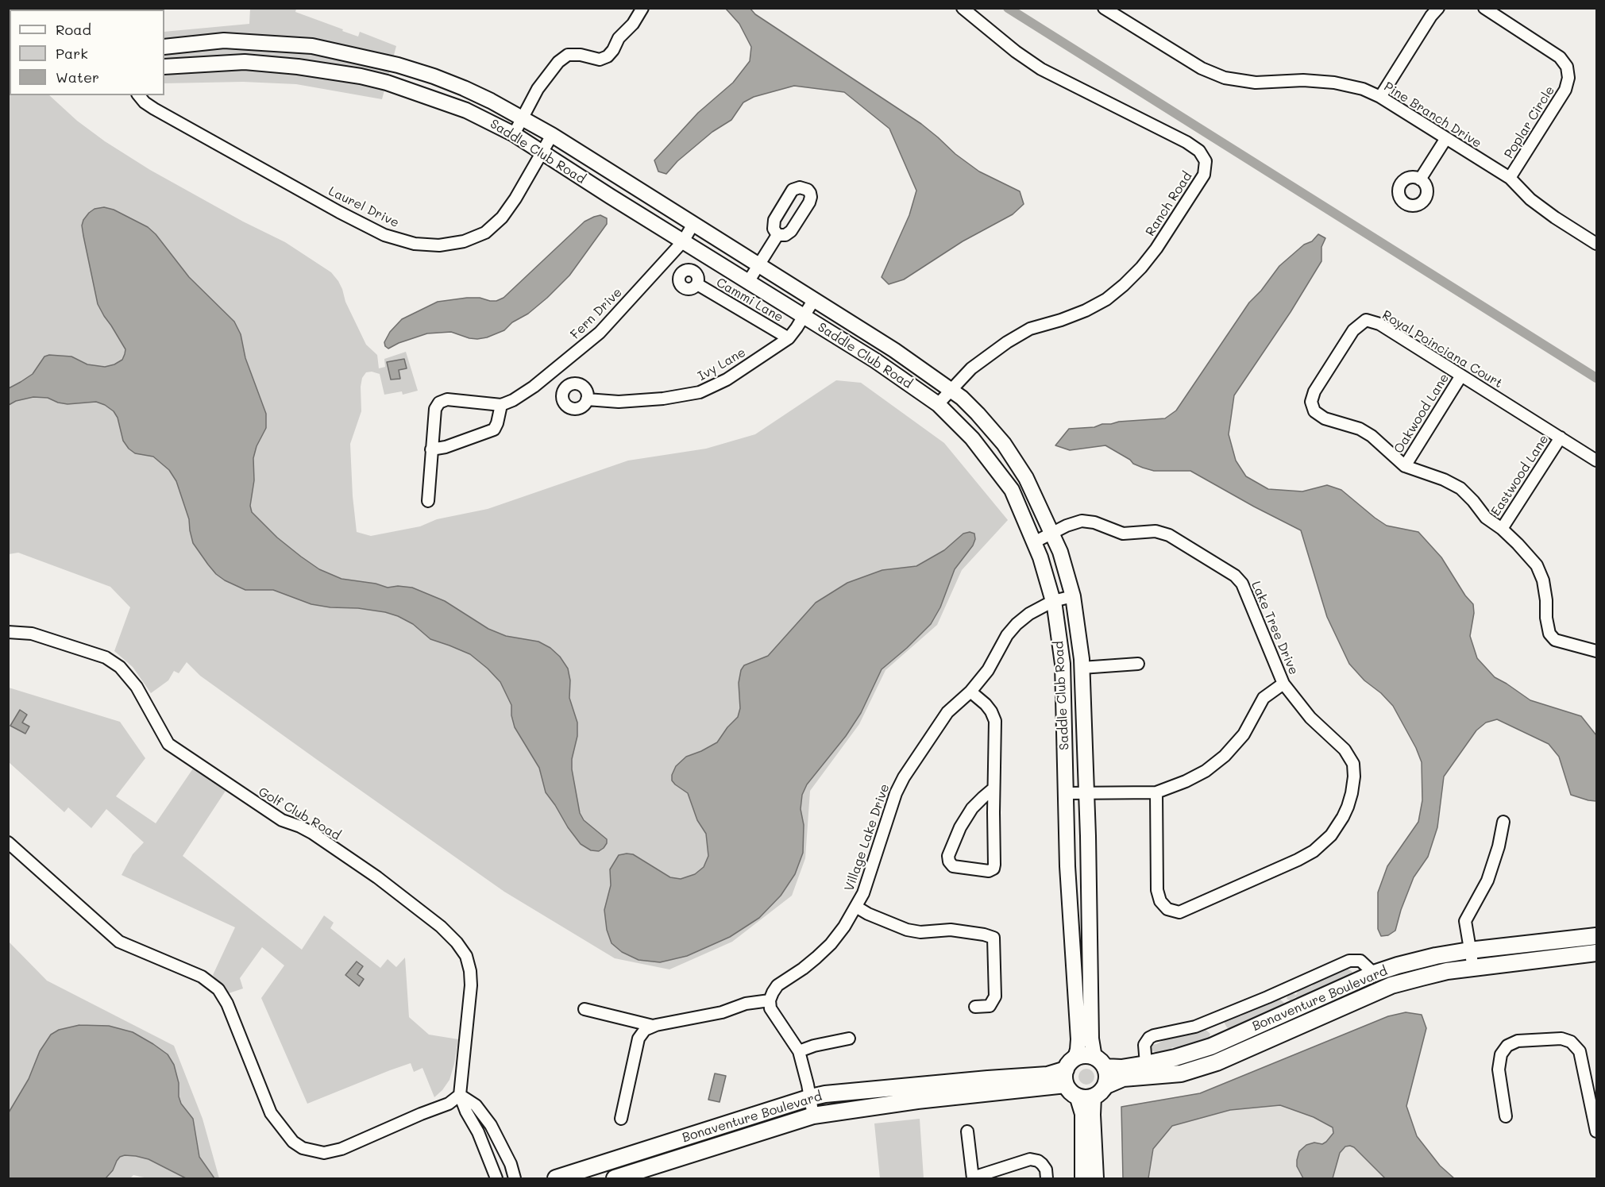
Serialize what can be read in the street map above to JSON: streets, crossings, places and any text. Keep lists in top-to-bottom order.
{
  "streets": {
    "main road": ["Bonaventure Boulevard"],
    "street": [
      "Pine Branch Drive",
      "Poplar Circle",
      "Saddle Club Road",
      "Ranch Road",
      "Laurel Drive",
      "Cammi Lane",
      "Fern Drive",
      "Royal Poinciana Court",
      "Ivy Lane",
      "Oakwood Lane",
      "Eastwood Lane",
      "Lake Tree Drive",
      "Golf Club Road",
      "Village Lake Drive"
    ]
  },
  "crossings": [
    ["Pine Branch Drive", "Poplar Circle"],
    ["Saddle Club Road", "Ranch Road"],
    ["Saddle Club Road", "Laurel Drive"],
    ["Saddle Club Road", "Fern Drive"],
    ["Saddle Club Road", "Ivy Lane"],
    ["Saddle Club Road", "Lake Tree Drive"],
    ["Saddle Club Road", "Village Lake Drive"],
    ["Saddle Club Road", "Bonaventure Boulevard"],
    ["Cammi Lane", "Ivy Lane"],
    ["Royal Poinciana Court", "Oakwood Lane"],
    ["Royal Poinciana Court", "Eastwood Lane"]
  ],
  "legend": ["Road", "Park", "Water"]
}
